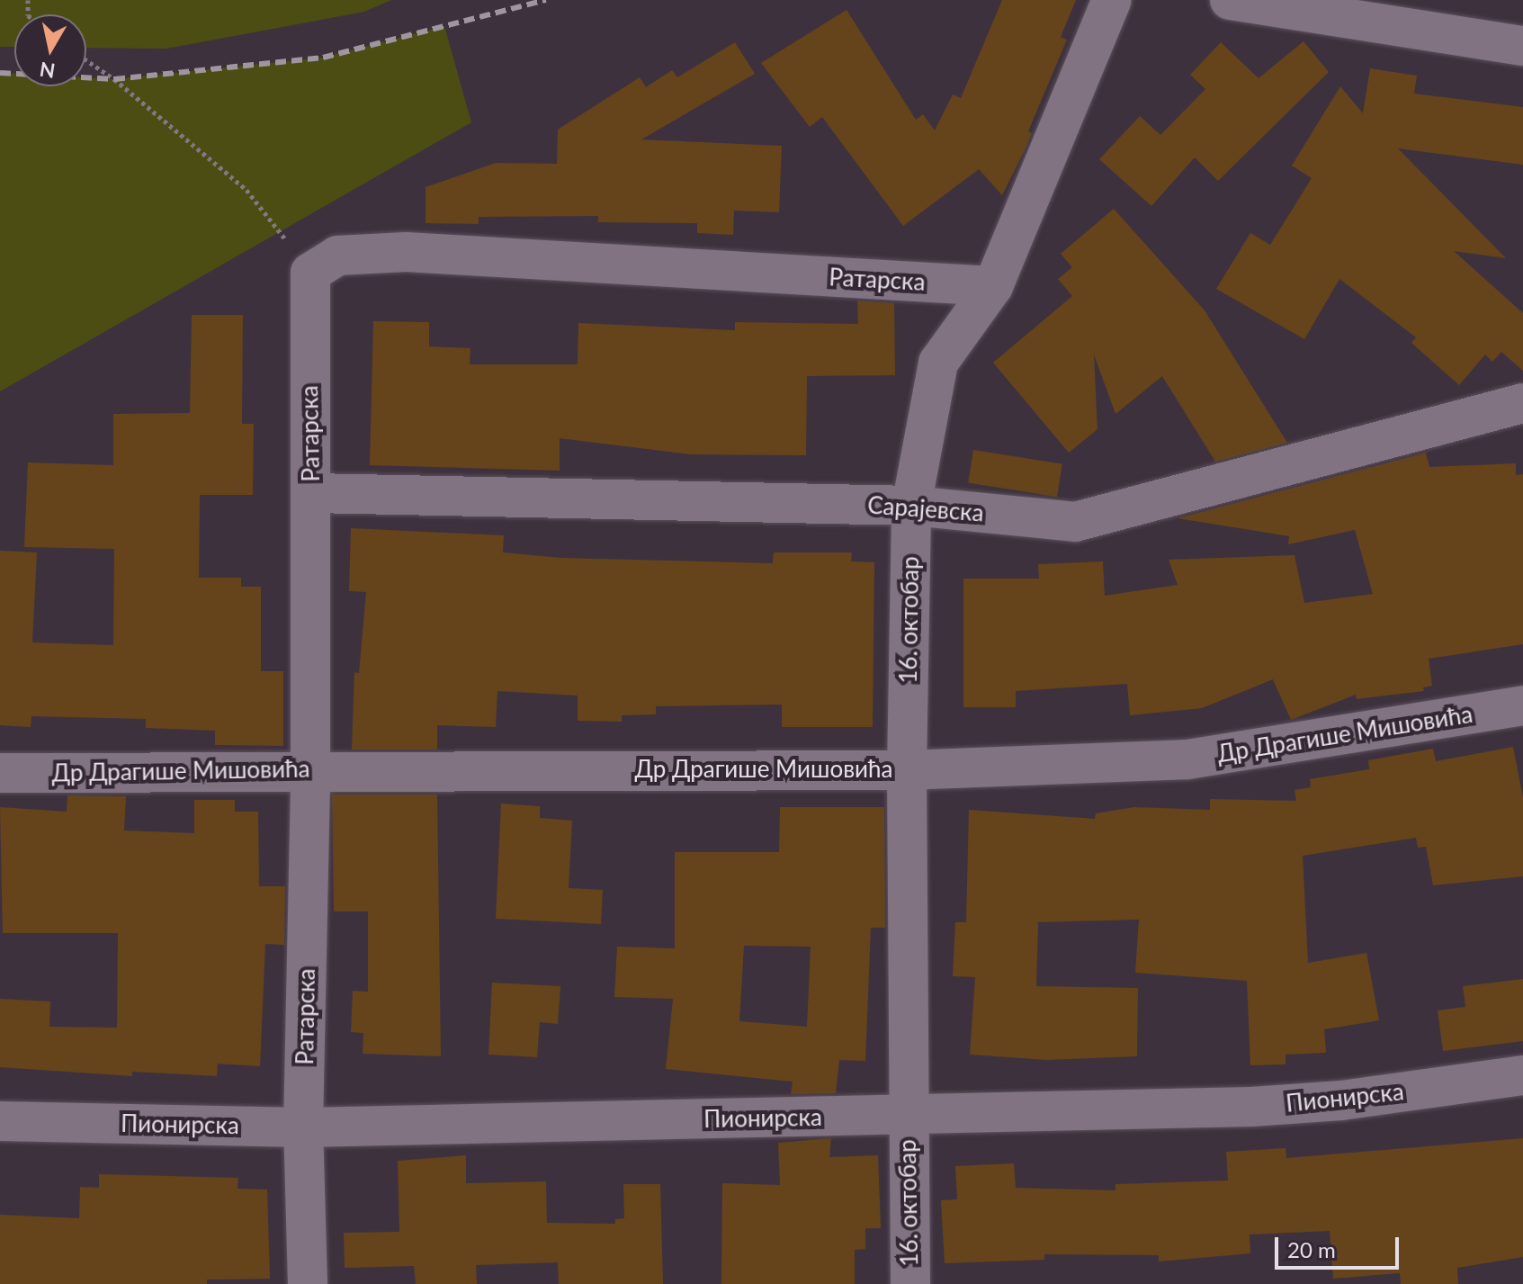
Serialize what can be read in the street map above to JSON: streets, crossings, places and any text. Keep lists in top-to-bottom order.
{
  "streets": {
    "street": [
      "Ратарска",
      "Сарајевска",
      "16. октобар",
      "Др Драгише Мишовића",
      "Пионирска"
    ]
  },
  "crossings": [
    ["Ратарска", "Сарајевска"],
    ["Ратарска", "16. октобар"],
    ["Ратарска", "Др Драгише Мишовића"],
    ["Ратарска", "Пионирска"],
    ["Сарајевска", "16. октобар"],
    ["16. октобар", "Др Драгише Мишовића"],
    ["16. октобар", "Пионирска"]
  ],
  "scale_bar": "20 m",
  "north": "bottom"
}
